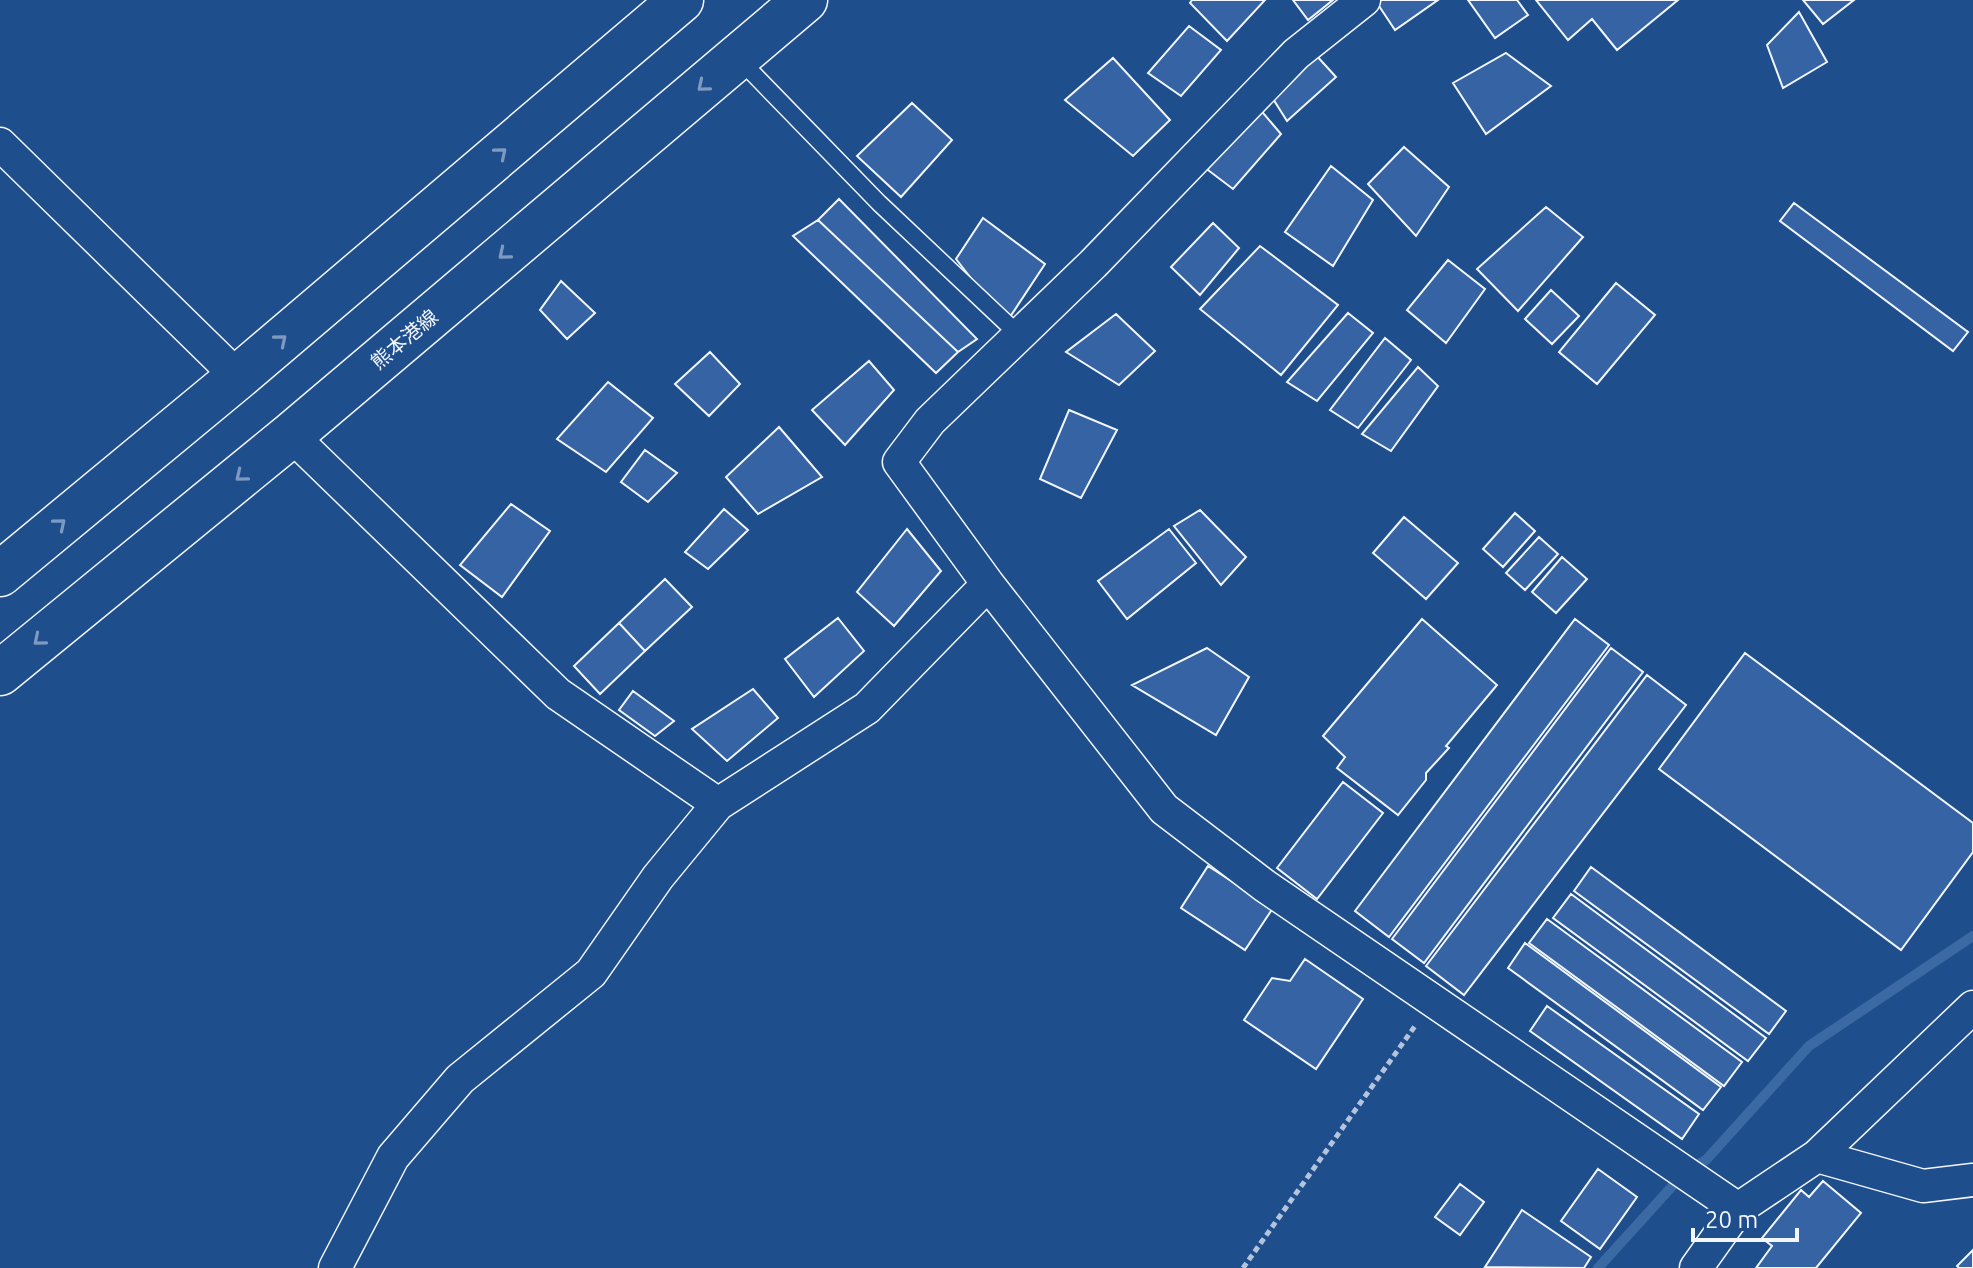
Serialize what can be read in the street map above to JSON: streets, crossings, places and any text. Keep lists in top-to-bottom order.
{
  "streets": {
    "main road": ["熊本港線"]
  },
  "scale_bar": "20 m"
}
